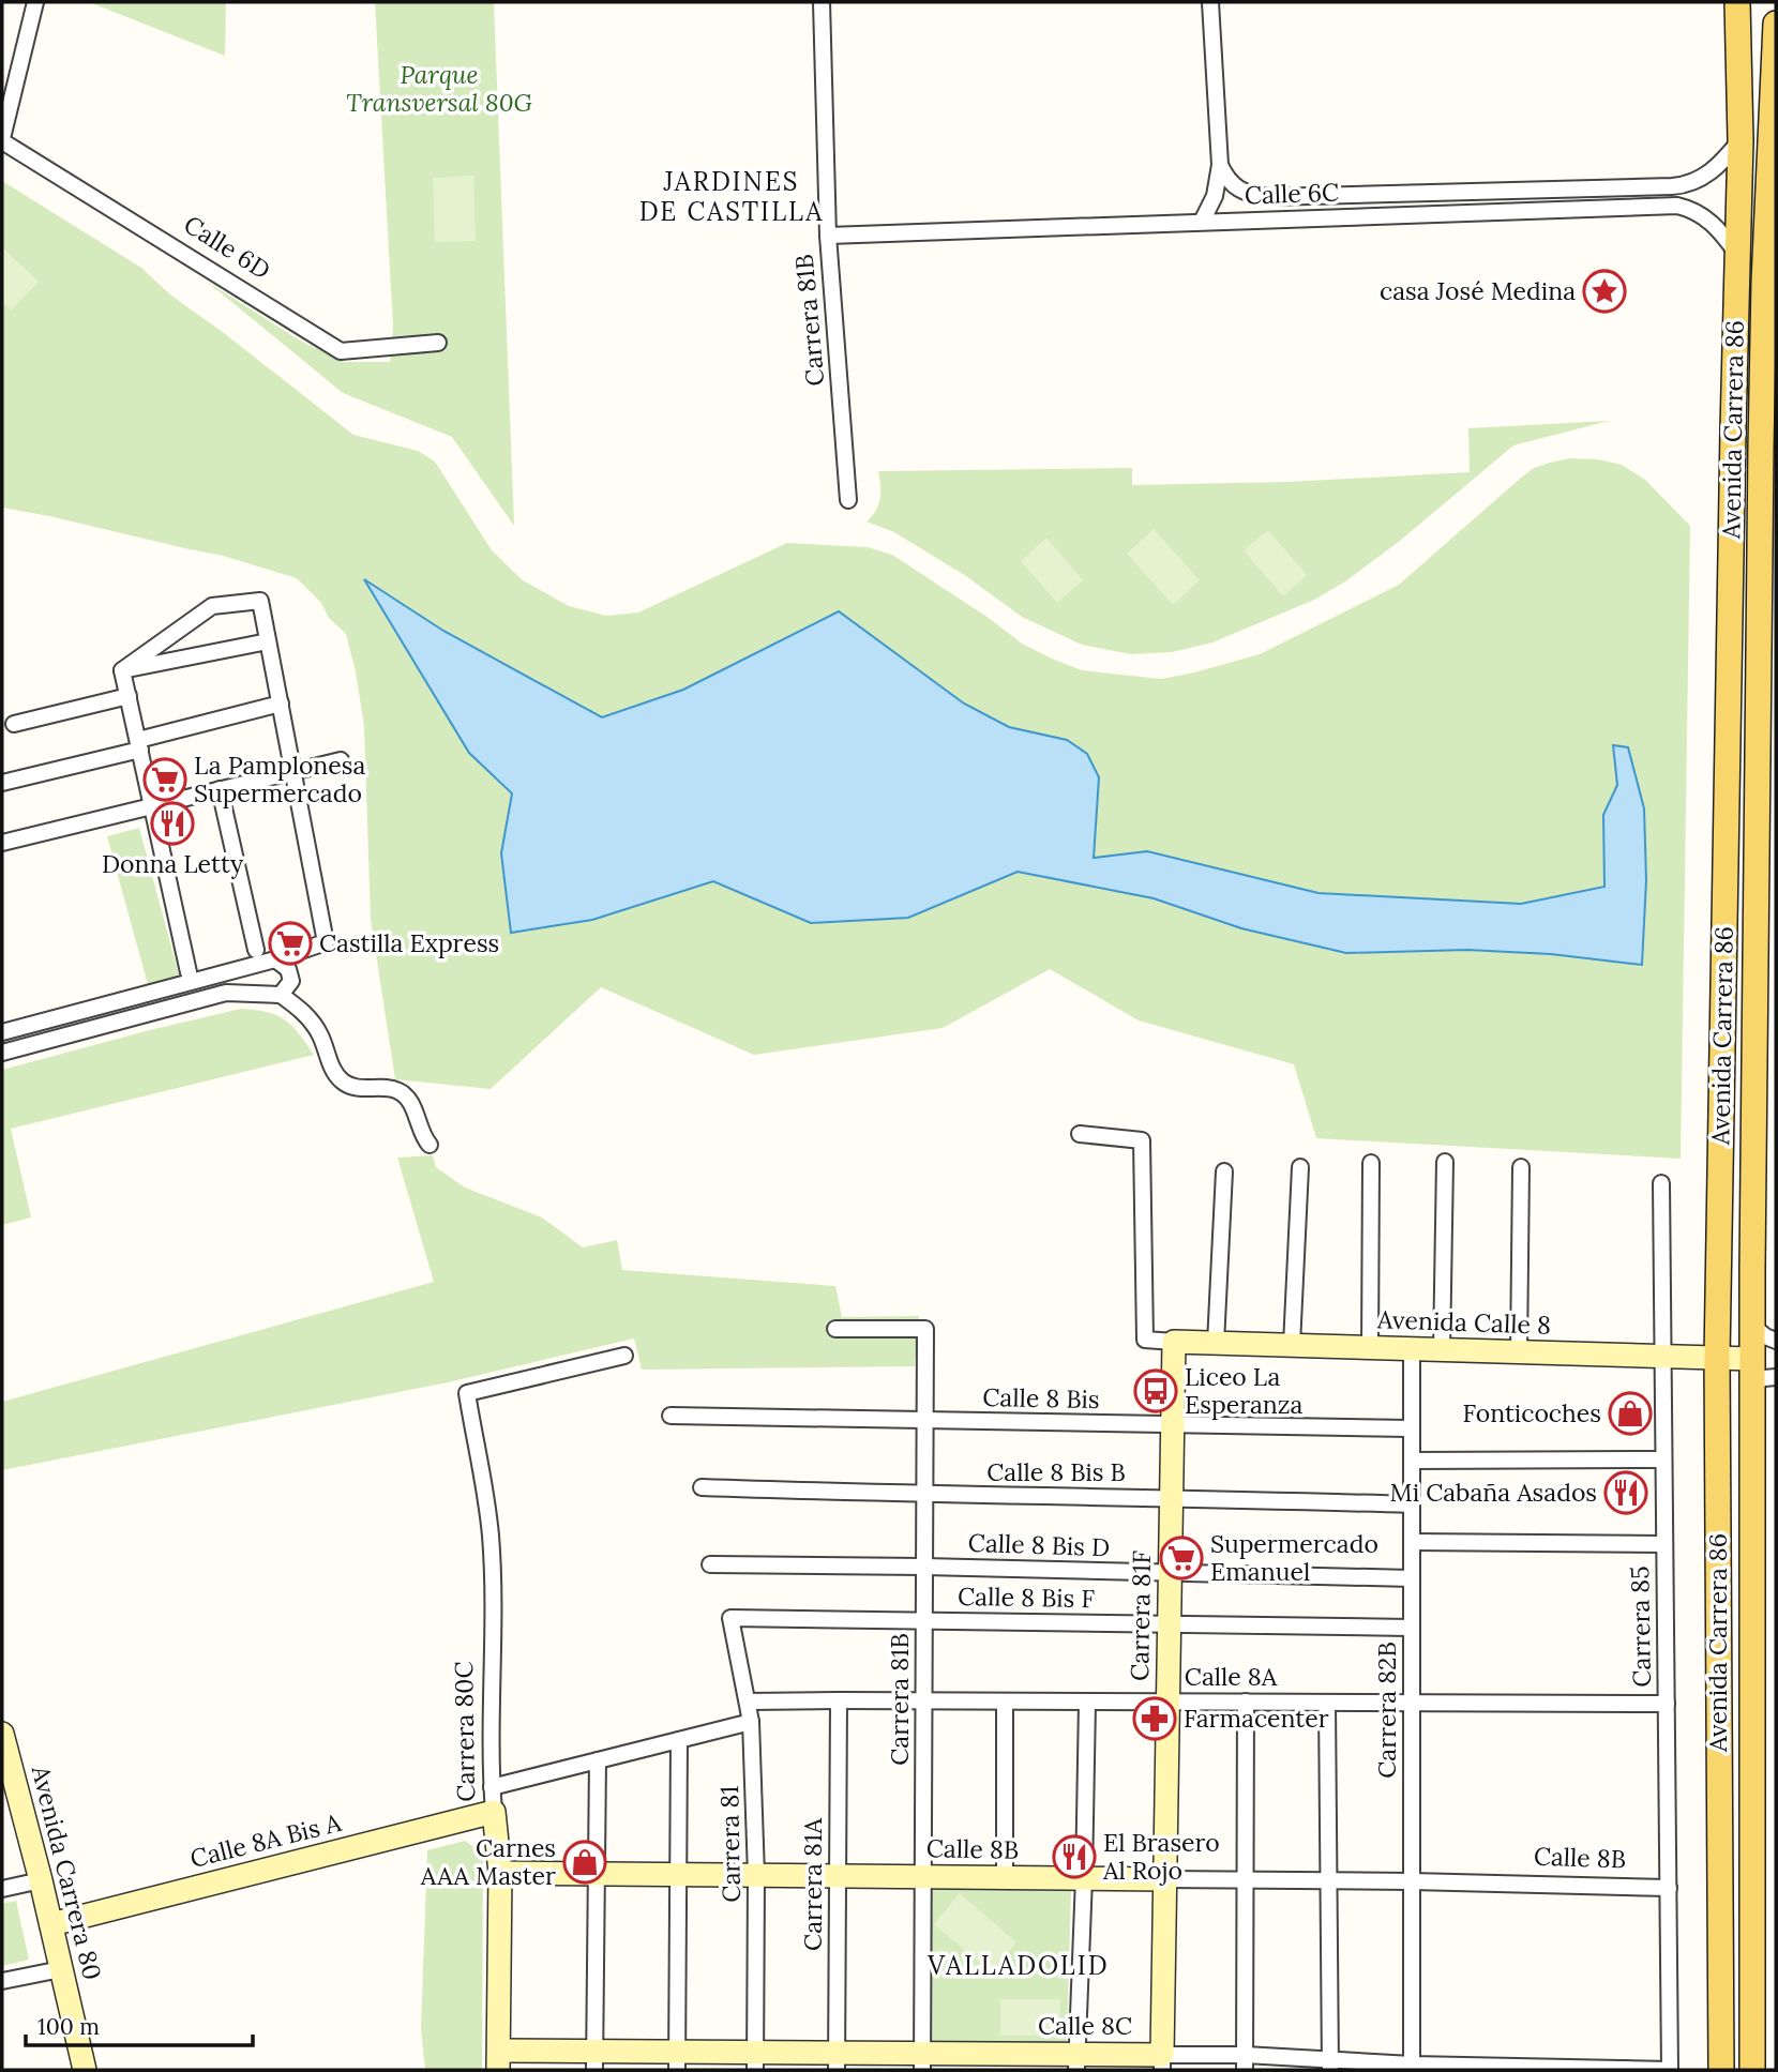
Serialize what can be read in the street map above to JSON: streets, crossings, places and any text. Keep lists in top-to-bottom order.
{
  "streets": {
    "main road": ["Avenida Carrera 86"],
    "street": [
      "Calle 6C",
      "Calle 6D",
      "Carrera 81B",
      "Avenida Calle 8",
      "Calle 8 Bis",
      "Calle 8 Bis B",
      "Calle 8 Bis D",
      "Calle 8 Bis F",
      "Carrera 81F",
      "Carrera 85",
      "Calle 8A",
      "Carrera 82B",
      "Carrera 80C",
      "Calle 8A Bis A",
      "Carrera 81",
      "Calle 8B",
      "Avenida Carrera 80",
      "Carrera 81A",
      "Calle 8C"
    ]
  },
  "crossings": [
    ["Calle 6C", "Carrera 81B"],
    ["Calle 6C", "Avenida Carrera 86"],
    ["Carrera 81B", "Calle 8 Bis"],
    ["Carrera 81B", "Calle 8 Bis B"],
    ["Carrera 81B", "Calle 8 Bis D"],
    ["Carrera 81B", "Calle 8 Bis F"],
    ["Carrera 81B", "Calle 8A"],
    ["Carrera 81B", "Calle 8B"],
    ["Carrera 81B", "Calle 8C"],
    ["Avenida Carrera 86", "Avenida Calle 8"],
    ["Avenida Calle 8", "Carrera 81F"],
    ["Avenida Calle 8", "Carrera 85"],
    ["Avenida Calle 8", "Carrera 82B"],
    ["Calle 8 Bis", "Carrera 81F"],
    ["Calle 8 Bis", "Carrera 82B"],
    ["Calle 8 Bis B", "Carrera 81F"],
    ["Calle 8 Bis B", "Carrera 82B"],
    ["Calle 8 Bis D", "Carrera 81F"],
    ["Calle 8 Bis D", "Carrera 82B"],
    ["Calle 8 Bis F", "Carrera 81F"],
    ["Calle 8 Bis F", "Carrera 82B"],
    ["Calle 8 Bis F", "Carrera 81"],
    ["Carrera 81F", "Calle 8A"],
    ["Carrera 81F", "Calle 8B"],
    ["Carrera 81F", "Calle 8C"],
    ["Carrera 85", "Calle 8A"],
    ["Carrera 85", "Calle 8B"],
    ["Carrera 85", "Calle 8C"],
    ["Calle 8A", "Carrera 82B"],
    ["Calle 8A", "Carrera 81"],
    ["Calle 8A", "Carrera 81A"],
    ["Carrera 82B", "Calle 8B"],
    ["Carrera 82B", "Calle 8C"],
    ["Carrera 80C", "Calle 8A Bis A"],
    ["Carrera 80C", "Calle 8B"],
    ["Carrera 80C", "Calle 8C"],
    ["Calle 8A Bis A", "Avenida Carrera 80"],
    ["Carrera 81", "Calle 8B"],
    ["Carrera 81", "Calle 8C"],
    ["Calle 8B", "Carrera 81A"],
    ["Carrera 81A", "Calle 8C"]
  ],
  "districts": ["JARDINES DE CASTILLA", "VALLADOLID"],
  "parks": ["Parque Transversal 80G"],
  "places": {
    "place": ["casa José Medina"],
    "supermarket": ["La Pamplonesa Supermercado", "Castilla Express", "Supermercado Emanuel"],
    "restaurant": ["Donna Letty", "Mi Cabaña Asados", "El Brasero Al Rojo"],
    "bus stop": ["Liceo La Esperanza"],
    "shop": ["Fonticoches", "Carnes AAA Master"],
    "pharmacy": ["Farmacenter"]
  },
  "scale_bar": "100 m"
}
